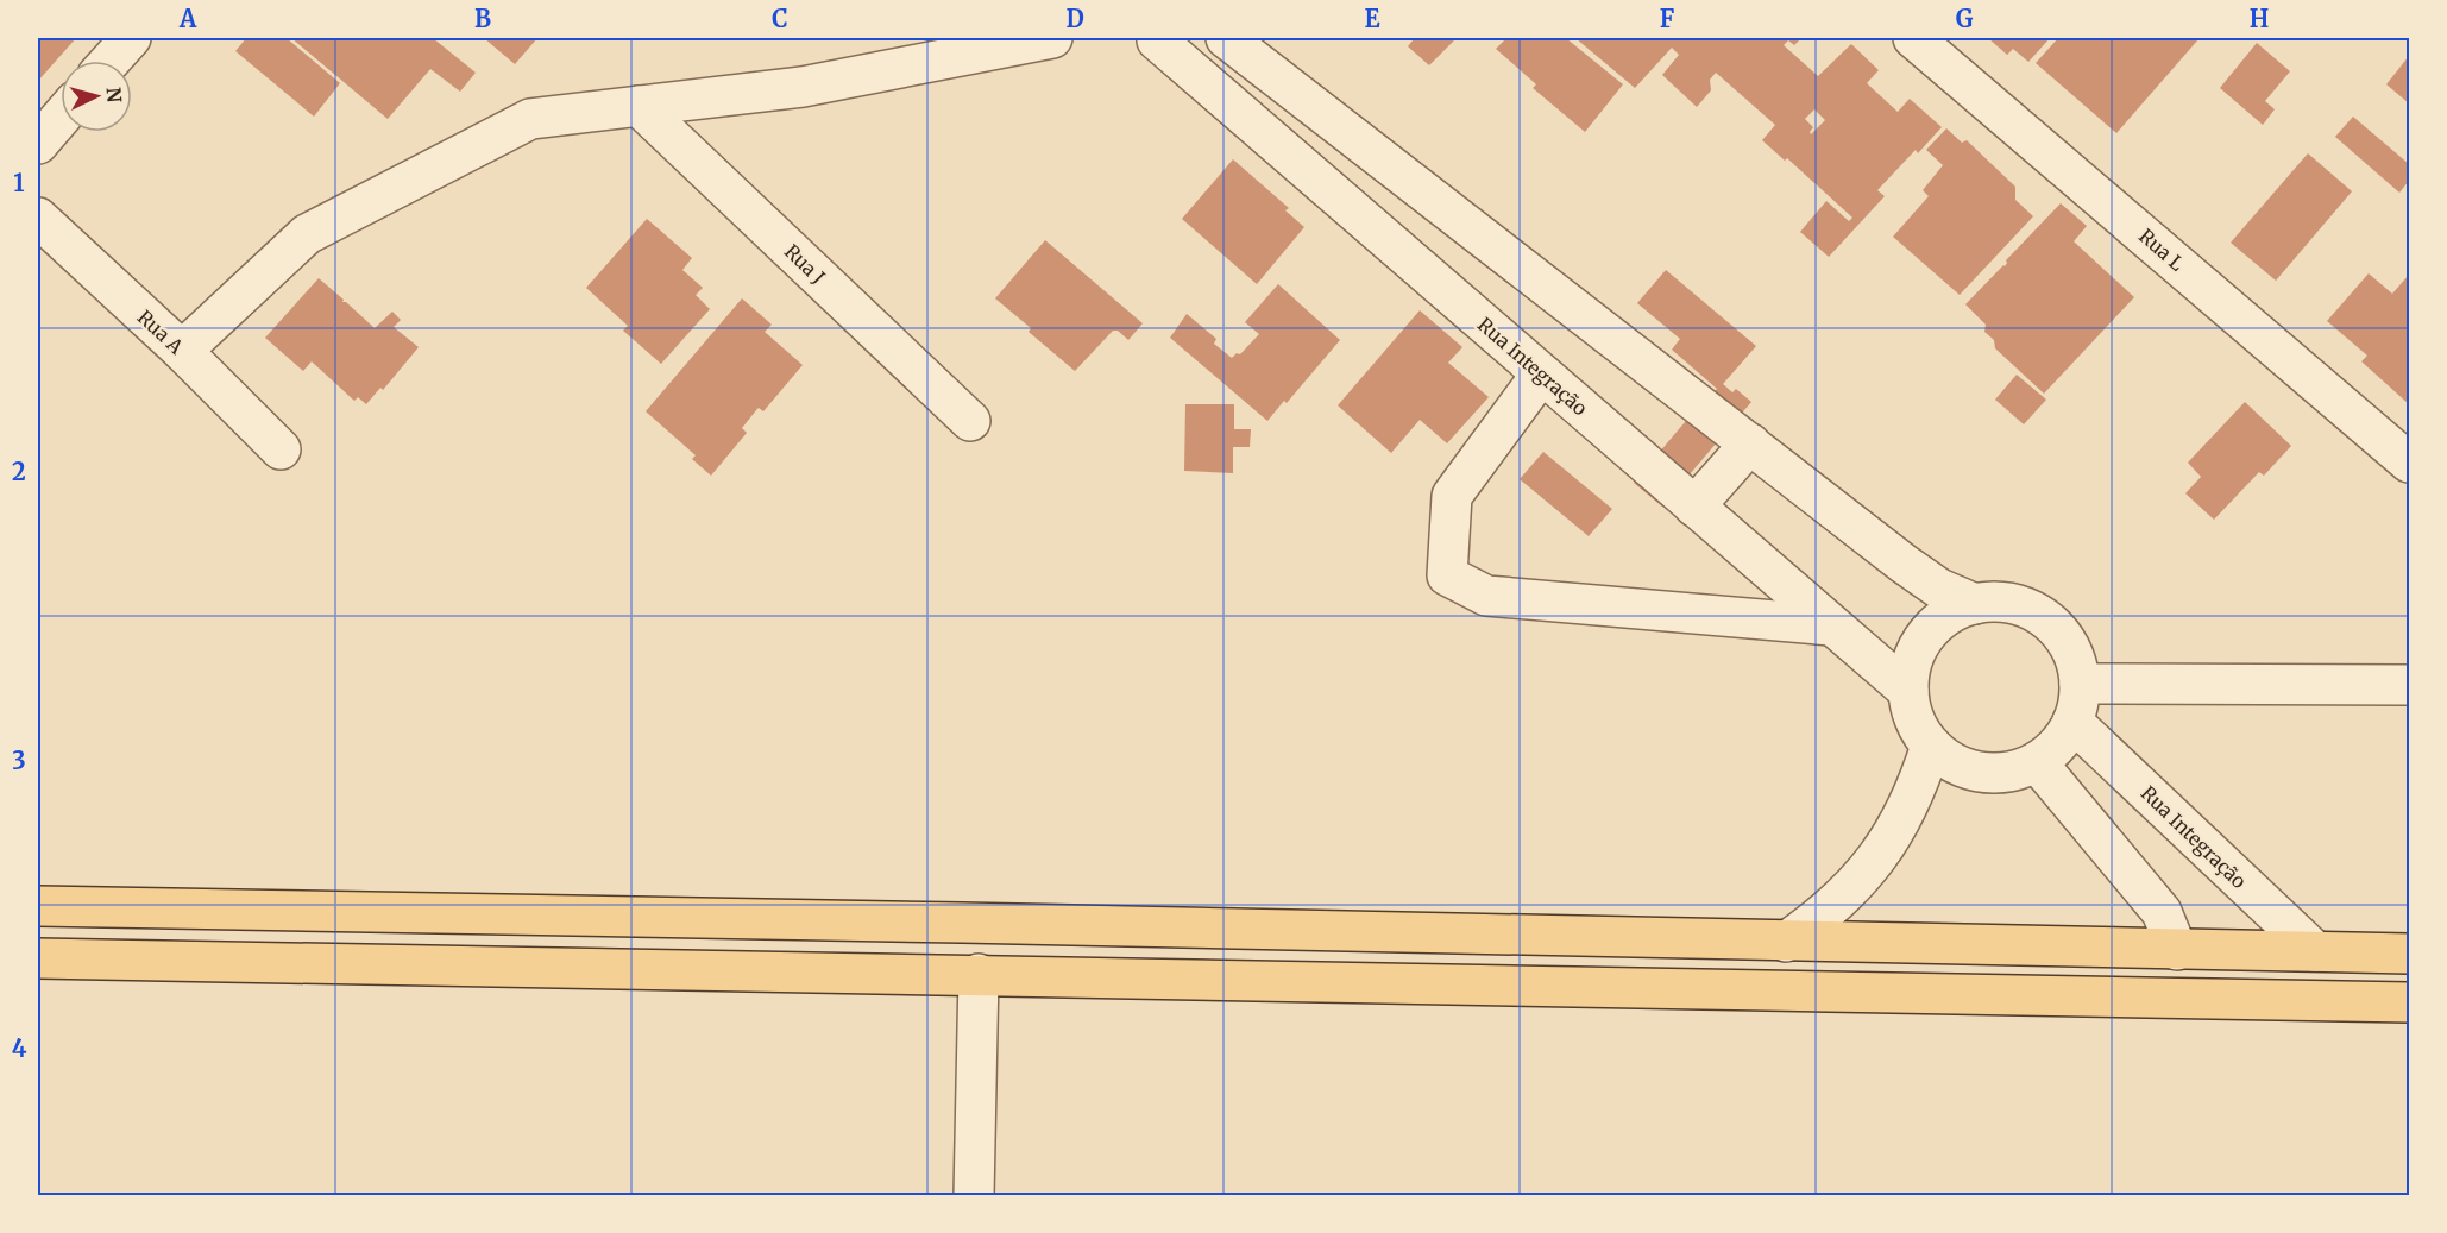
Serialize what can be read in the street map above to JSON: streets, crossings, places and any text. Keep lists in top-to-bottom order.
{
  "streets": {
    "street": [
      "Rua L",
      "Rua J",
      "Rua A",
      "Rua Integração"
    ]
  },
  "north": "right",
  "grid": {
    "columns": [
      "A",
      "B",
      "C",
      "D",
      "E",
      "F",
      "G",
      "H"
    ],
    "rows": [
      "1",
      "2",
      "3",
      "4"
    ]
  }
}
